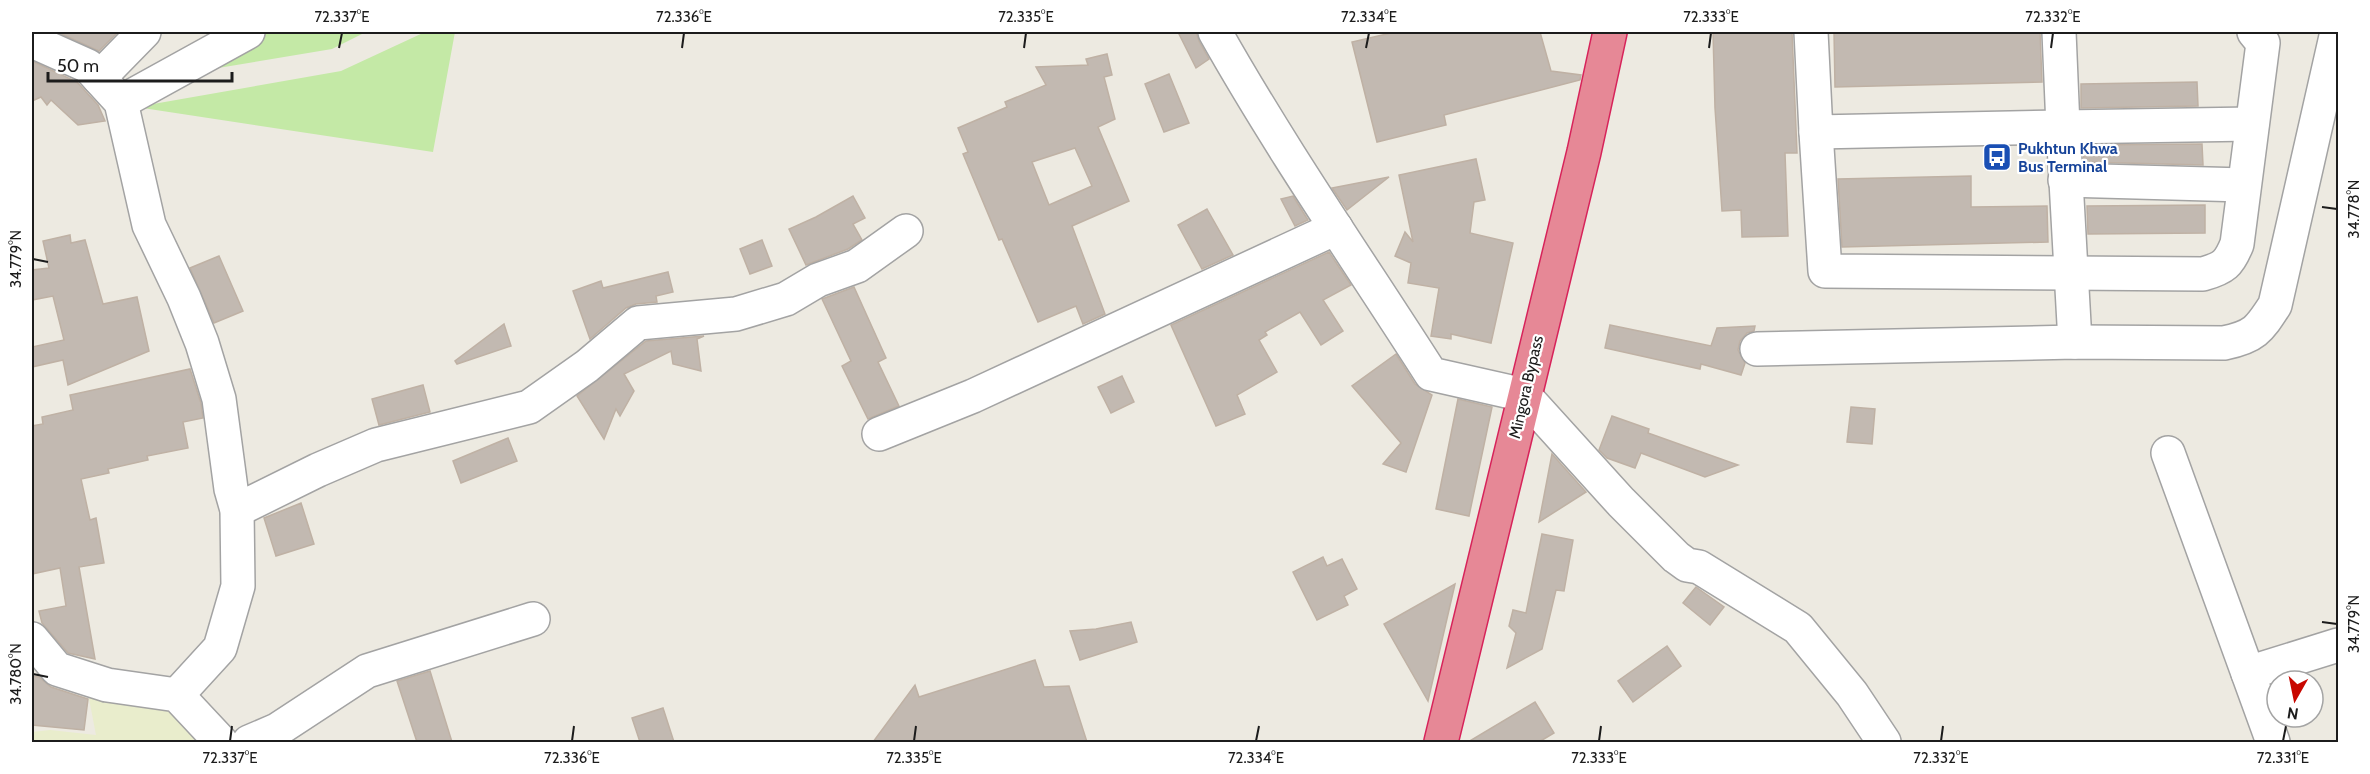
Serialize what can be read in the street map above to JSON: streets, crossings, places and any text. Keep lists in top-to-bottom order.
{
  "streets": {
    "highway": ["Mingora Bypass"]
  },
  "places": {
    "bus stop": ["Pukhtun Khwa Bus Terminal"]
  },
  "scale_bar": "50 m",
  "north": "bottom",
  "coordinates": [
    "72.337°E",
    "72.336°E",
    "72.335°E",
    "72.334°E",
    "72.333°E",
    "72.332°E",
    "34.778°N",
    "34.779°N",
    "34.780°N",
    "72.331°E"
  ]
}
